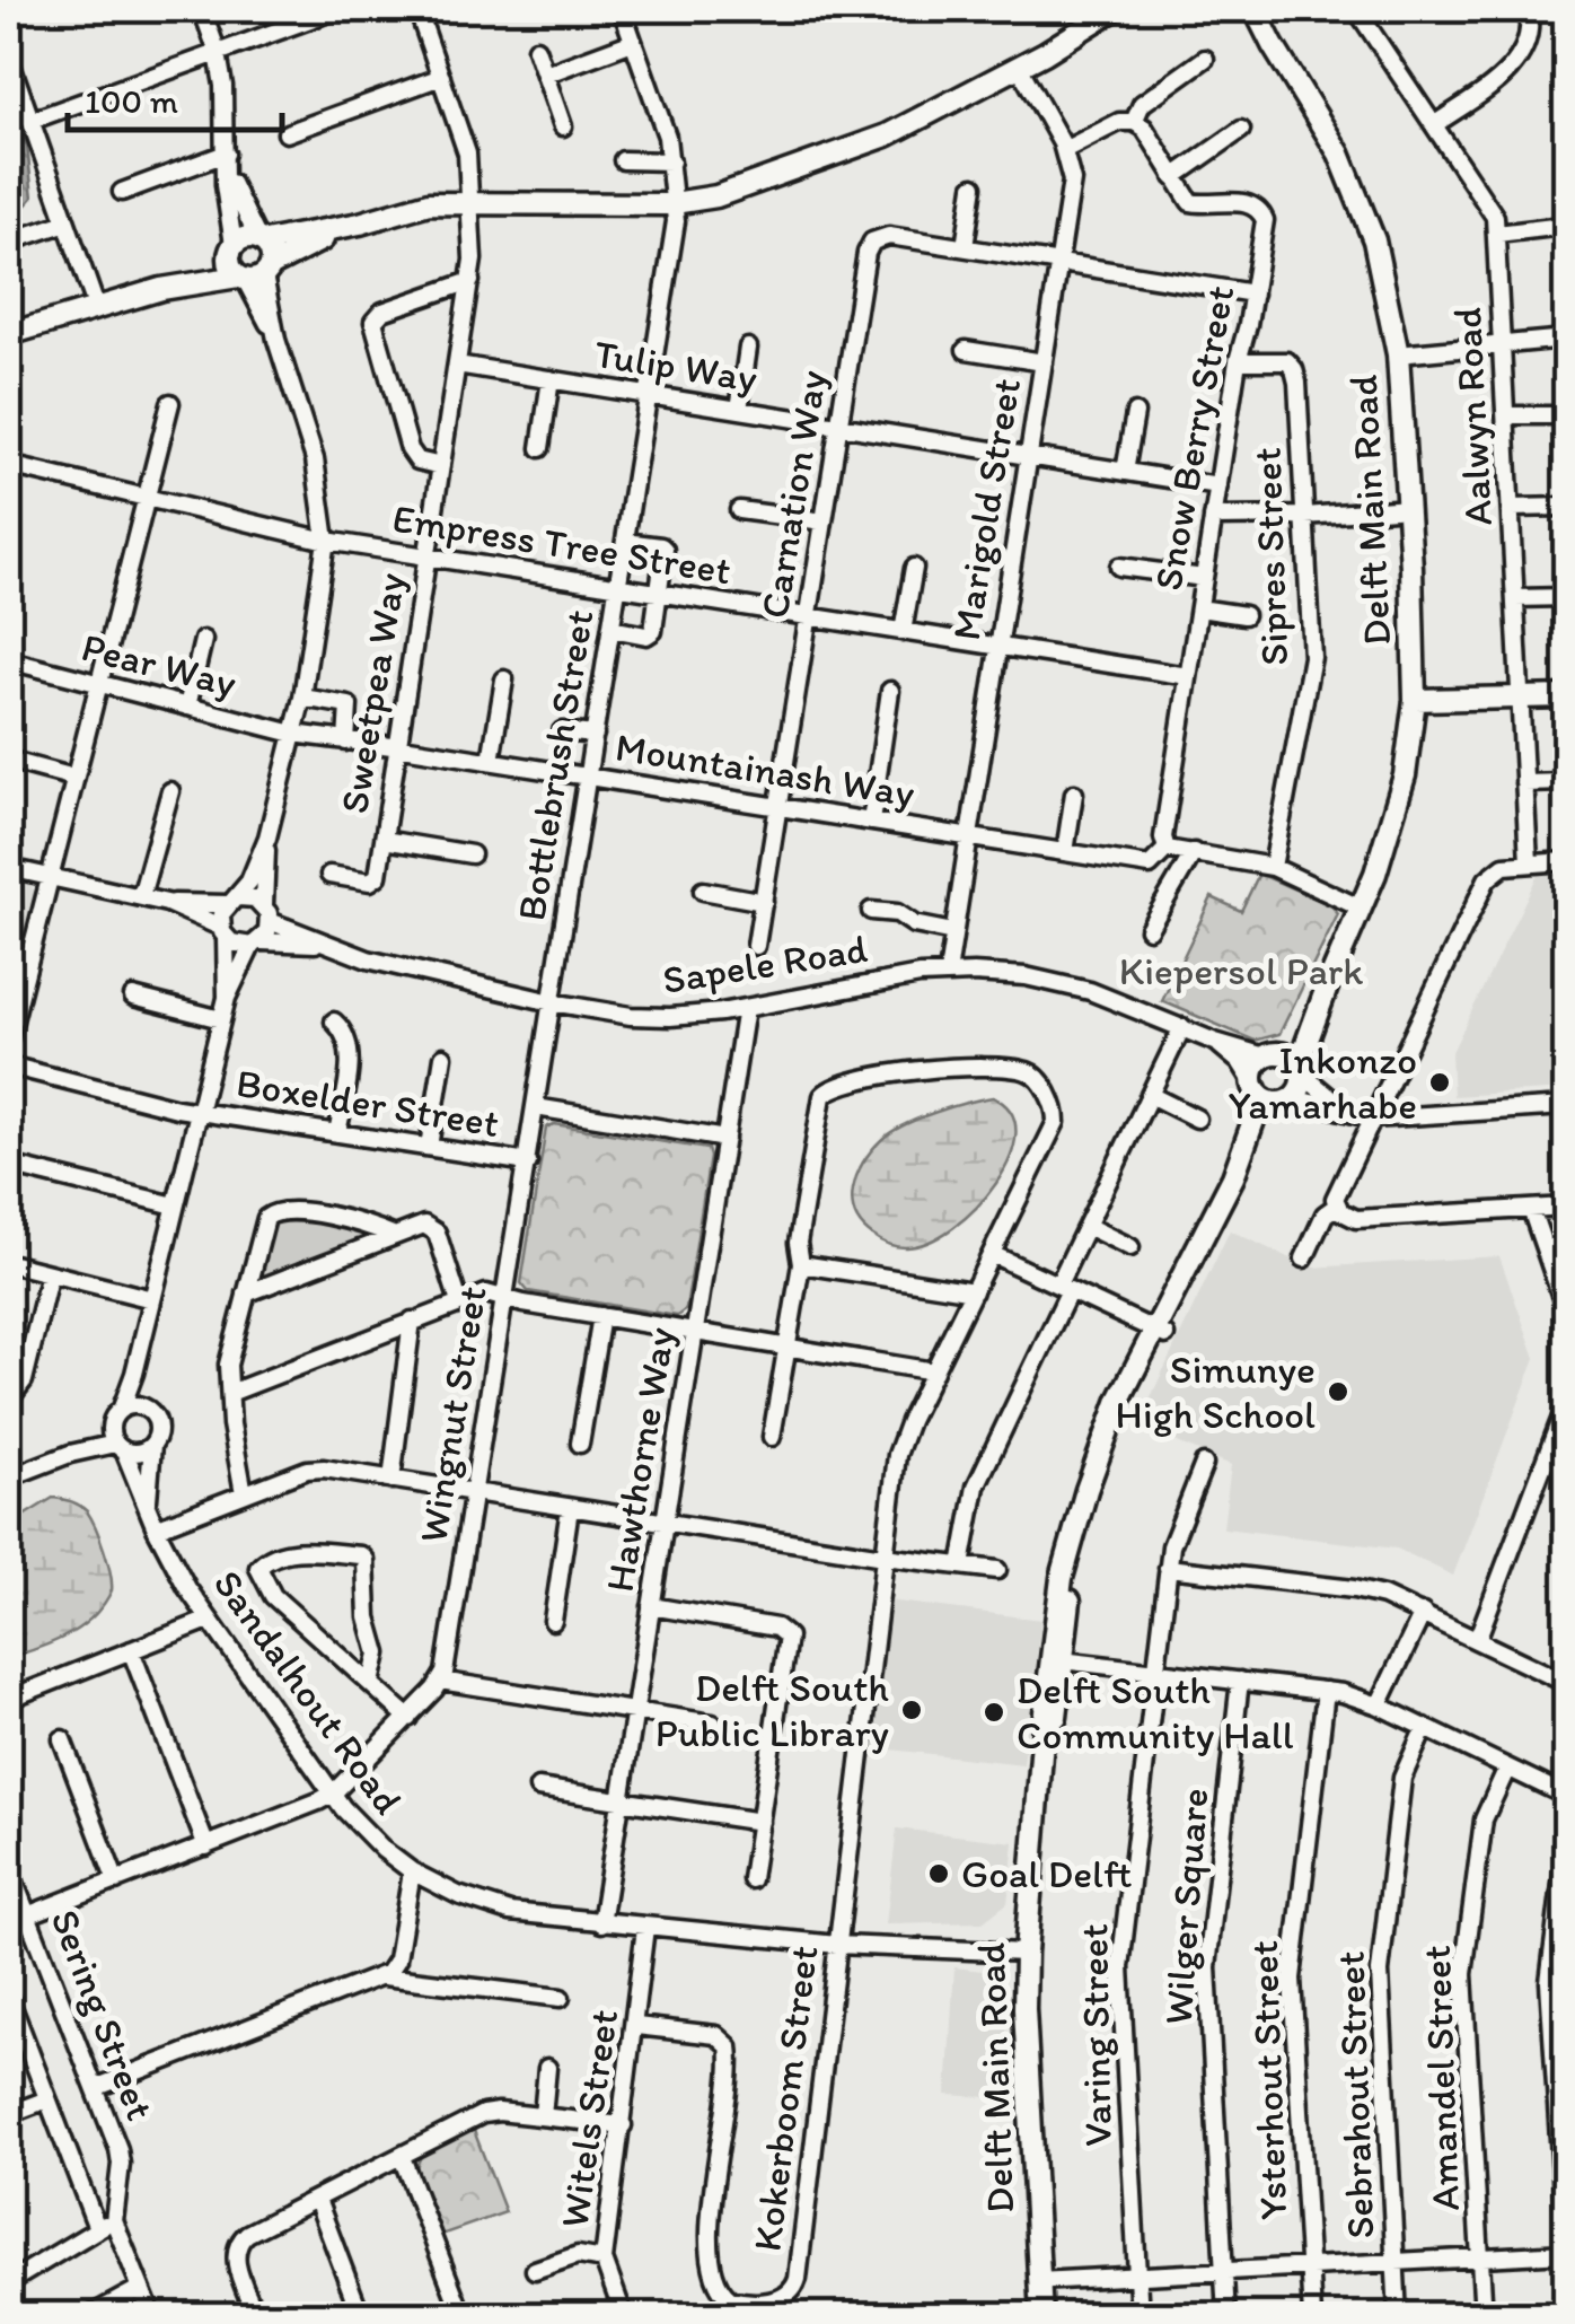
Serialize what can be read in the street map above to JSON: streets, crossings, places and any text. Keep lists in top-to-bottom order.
{
  "streets": {
    "street": [
      "Tulip Way",
      "Aalwyn Road",
      "Snow Berry Street",
      "Carnation Way",
      "Marigold Street",
      "Delft Main Road",
      "Empress Tree Street",
      "Sipres Street",
      "Pear Way",
      "Sweetpea Way",
      "Bottlebrush Street",
      "Mountainash Way",
      "Sapele Road",
      "Boxelder Street",
      "Wingnut Street",
      "Hawthorne Way",
      "Sandalhout Road",
      "Wilger Square",
      "Sering Street",
      "Varing Street",
      "Amandel Street",
      "Ysterhout Street",
      "Sebrahout Street",
      "Kokerboom Street",
      "Witels Street"
    ]
  },
  "crossings": [
    ["Tulip Way", "Snow Berry Street"],
    ["Tulip Way", "Carnation Way"],
    ["Tulip Way", "Marigold Street"],
    ["Tulip Way", "Sweetpea Way"],
    ["Tulip Way", "Bottlebrush Street"],
    ["Snow Berry Street", "Carnation Way"],
    ["Snow Berry Street", "Empress Tree Street"],
    ["Snow Berry Street", "Sipres Street"],
    ["Carnation Way", "Marigold Street"],
    ["Carnation Way", "Empress Tree Street"],
    ["Carnation Way", "Mountainash Way"],
    ["Marigold Street", "Empress Tree Street"],
    ["Marigold Street", "Mountainash Way"],
    ["Marigold Street", "Sapele Road"],
    ["Delft Main Road", "Sapele Road"],
    ["Delft Main Road", "Sandalhout Road"],
    ["Empress Tree Street", "Sweetpea Way"],
    ["Empress Tree Street", "Bottlebrush Street"],
    ["Pear Way", "Mountainash Way"],
    ["Sweetpea Way", "Mountainash Way"],
    ["Bottlebrush Street", "Mountainash Way"],
    ["Bottlebrush Street", "Sapele Road"],
    ["Bottlebrush Street", "Wingnut Street"],
    ["Sapele Road", "Wingnut Street"],
    ["Sapele Road", "Hawthorne Way"],
    ["Boxelder Street", "Wingnut Street"],
    ["Wingnut Street", "Sandalhout Road"],
    ["Hawthorne Way", "Sandalhout Road"],
    ["Sandalhout Road", "Kokerboom Street"],
    ["Sandalhout Road", "Witels Street"],
    ["Kokerboom Street", "Witels Street"]
  ],
  "parks": ["Kiepersol Park"],
  "places": [
    "Inkonzo Yamarhabe",
    "Simunye High School",
    "Delft South Public Library",
    "Delft South Community Hall",
    "Goal Delft"
  ],
  "scale_bar": "100 m"
}
